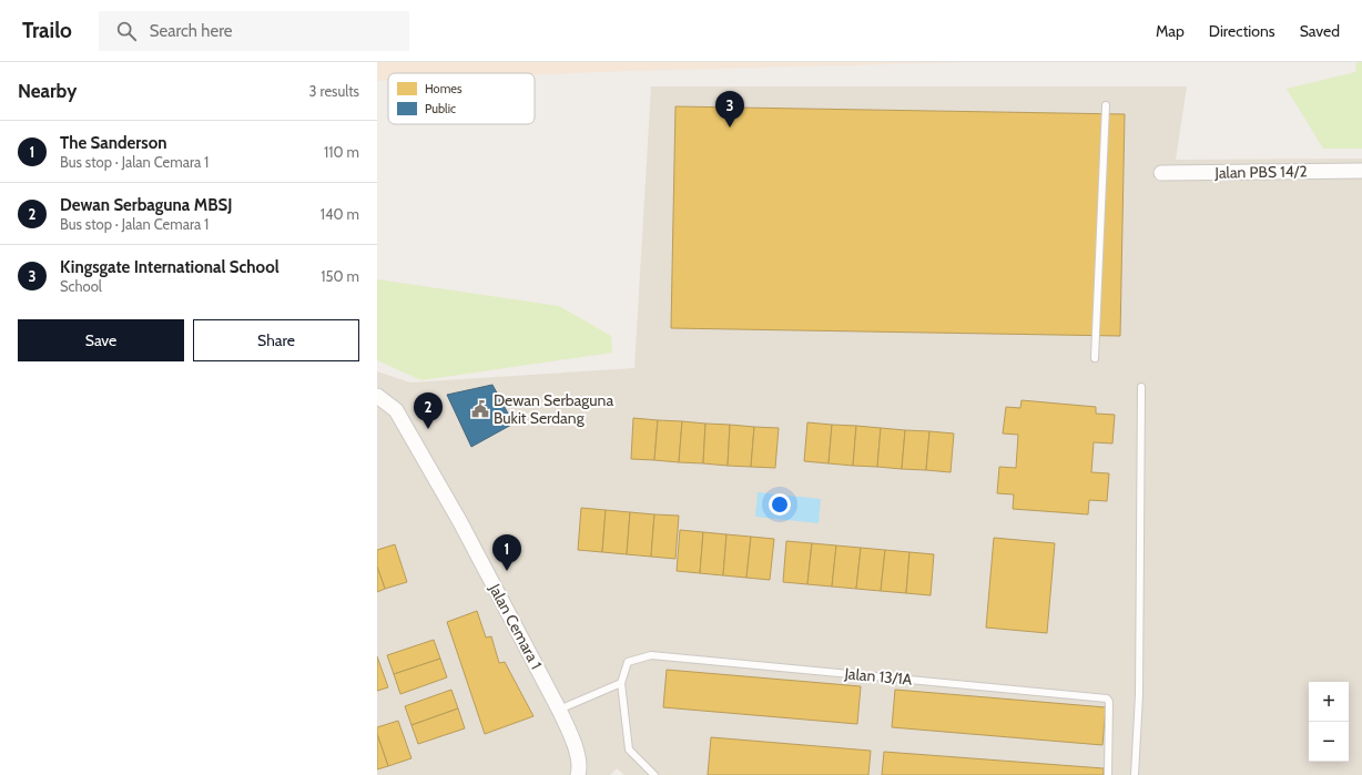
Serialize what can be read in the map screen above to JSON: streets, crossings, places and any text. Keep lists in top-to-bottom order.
{
  "streets": {
    "street": ["Jalan PBS 14/2", "Jalan Cemara 1"],
    "lane": ["Jalan 13/1A"]
  },
  "places": {
    "public building": ["Dewan Serbaguna Bukit Serdang"]
  },
  "legend": ["Homes", "Public"],
  "page": {
    "header": "Trailo",
    "search": "Search here",
    "nav": ["Map", "Directions", "Saved"],
    "heading": ["Nearby", "3 results"],
    "pins": ["3", "2", "1"],
    "list": [
      {
        "mark": "1",
        "name": "The Sanderson",
        "note": "Bus stop · Jalan Cemara 1",
        "value": "110 m"
      },
      {
        "mark": "2",
        "name": "Dewan Serbaguna MBSJ",
        "note": "Bus stop · Jalan Cemara 1",
        "value": "140 m"
      },
      {
        "mark": "3",
        "name": "Kingsgate International School",
        "note": "School",
        "value": "150 m"
      }
    ],
    "buttons": ["Save", "Share"],
    "map_buttons": ["+", "−"]
  }
}
